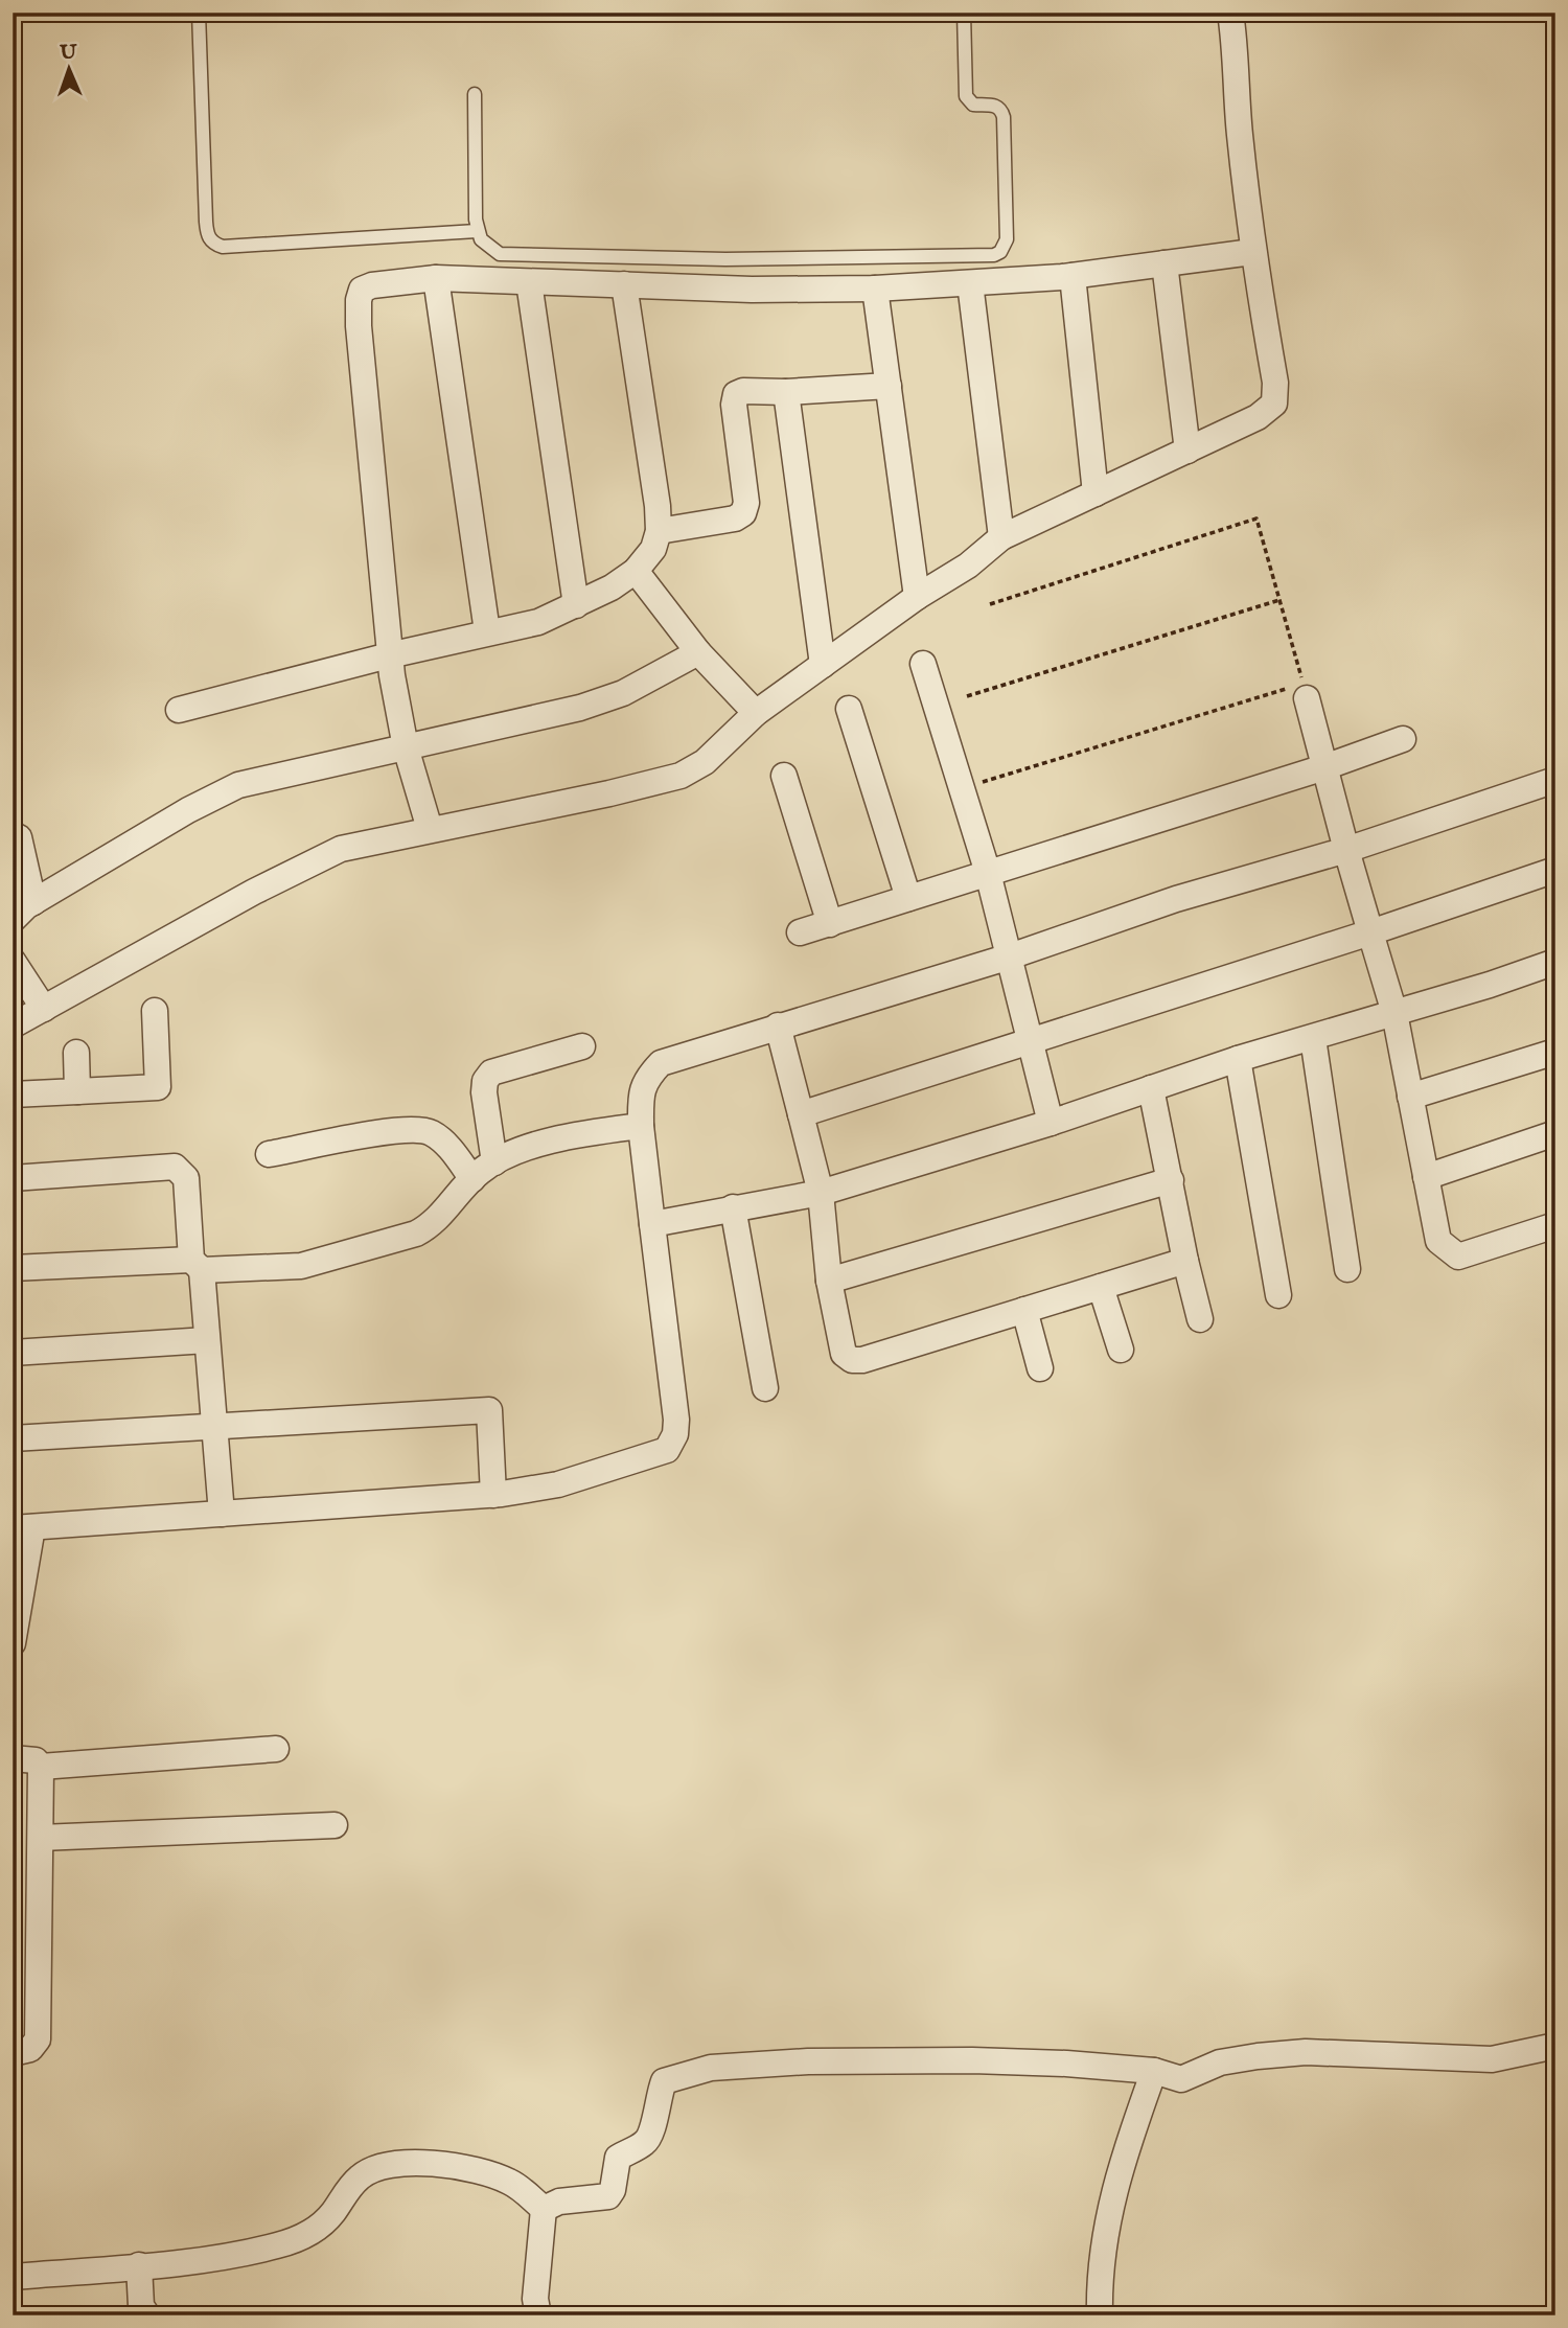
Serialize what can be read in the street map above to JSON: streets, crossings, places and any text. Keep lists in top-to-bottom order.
{
  "north": "top"
}
